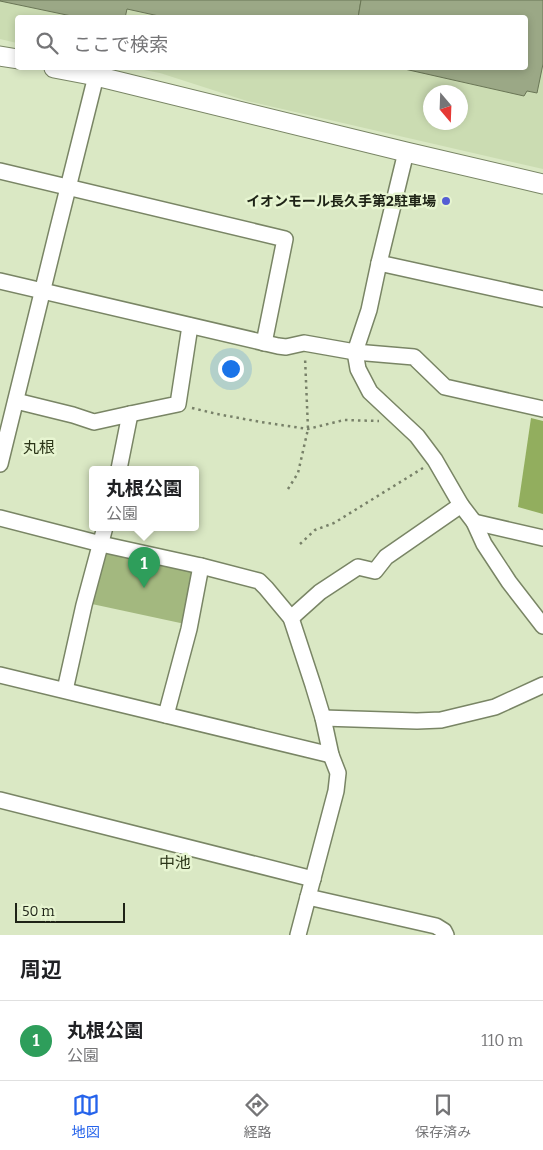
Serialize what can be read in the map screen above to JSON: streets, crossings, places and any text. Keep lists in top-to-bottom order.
{
  "districts": ["丸根", "中池"],
  "places": ["イオンモール長久手第2駐車場"],
  "scale_bar": "50 m",
  "north": "bottom",
  "page": {
    "search": "ここで検索",
    "popup": ["丸根公園", "公園"],
    "pins": "1",
    "scale": "50 m",
    "heading": "周辺",
    "list": [
      {
        "mark": "1",
        "name": "丸根公園",
        "note": "公園",
        "value": "110 m"
      }
    ],
    "nav": ["地図", "経路", "保存済み"]
  }
}
